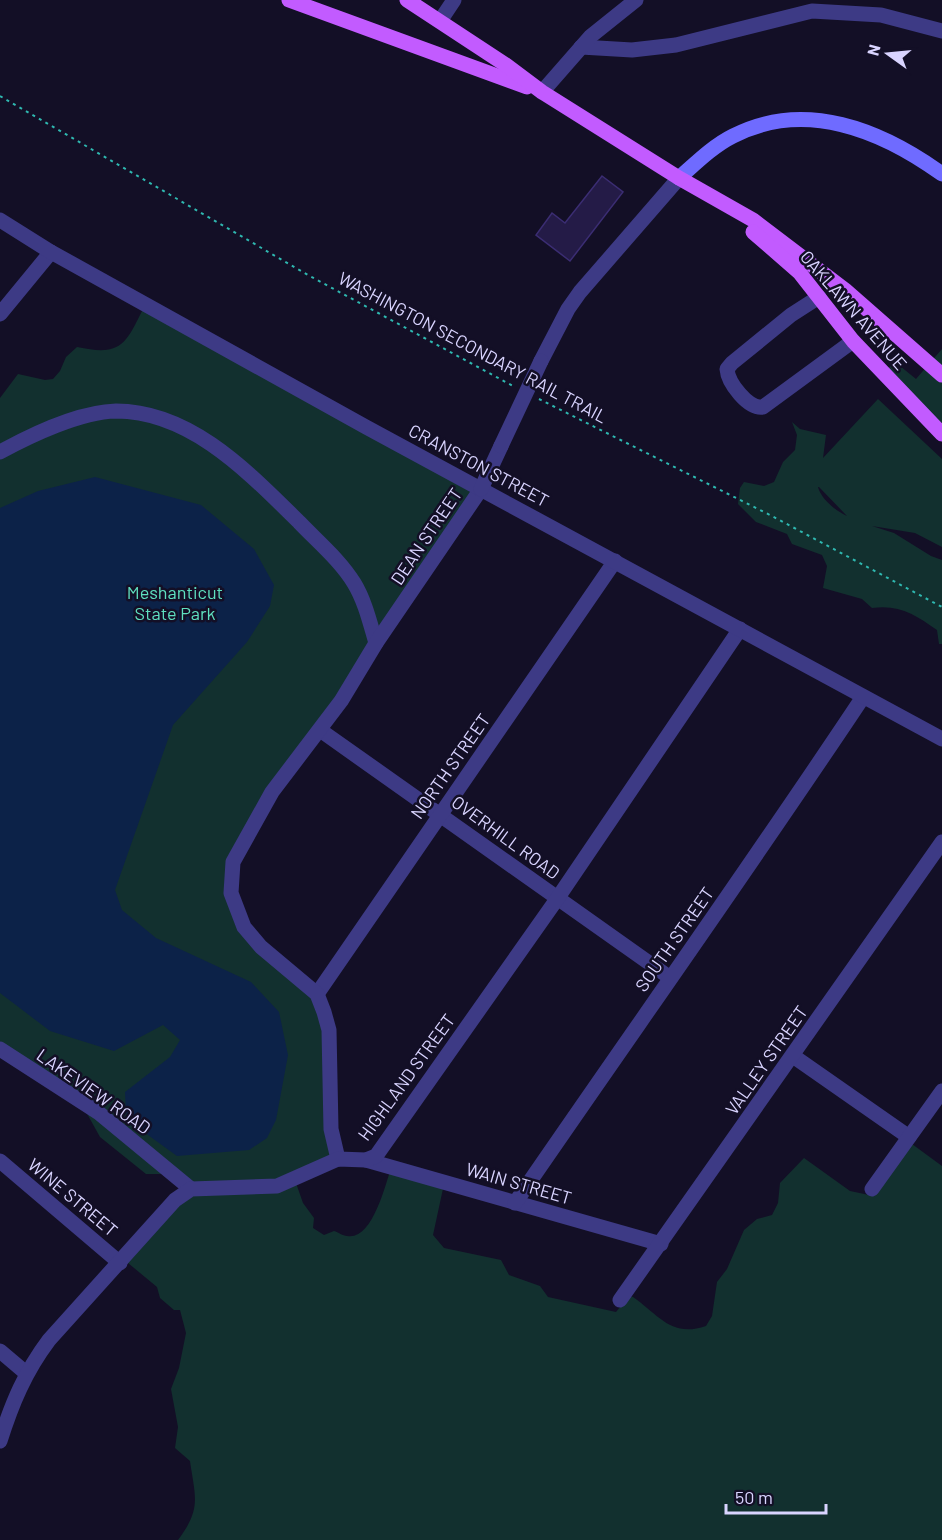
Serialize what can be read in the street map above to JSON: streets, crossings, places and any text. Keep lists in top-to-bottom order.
{
  "streets": {
    "main road": ["OAKLAWN AVENUE"],
    "street": [
      "CRANSTON STREET",
      "DEAN STREET",
      "NORTH STREET",
      "OVERHILL ROAD",
      "SOUTH STREET",
      "VALLEY STREET",
      "HIGHLAND STREET",
      "LAKEVIEW ROAD",
      "WAIN STREET",
      "WINE STREET"
    ],
    "path": ["WASHINGTON SECONDARY RAIL TRAIL"]
  },
  "crossings": [
    ["OAKLAWN AVENUE", "DEAN STREET"],
    ["CRANSTON STREET", "DEAN STREET"],
    ["CRANSTON STREET", "NORTH STREET"],
    ["CRANSTON STREET", "SOUTH STREET"],
    ["CRANSTON STREET", "HIGHLAND STREET"],
    ["DEAN STREET", "NORTH STREET"],
    ["DEAN STREET", "OVERHILL ROAD"],
    ["NORTH STREET", "OVERHILL ROAD"],
    ["OVERHILL ROAD", "SOUTH STREET"],
    ["OVERHILL ROAD", "HIGHLAND STREET"],
    ["SOUTH STREET", "WAIN STREET"],
    ["VALLEY STREET", "WAIN STREET"],
    ["HIGHLAND STREET", "LAKEVIEW ROAD"],
    ["HIGHLAND STREET", "WAIN STREET"]
  ],
  "parks": ["Meshanticut State Park"],
  "scale_bar": "50 m",
  "north": "left"
}
